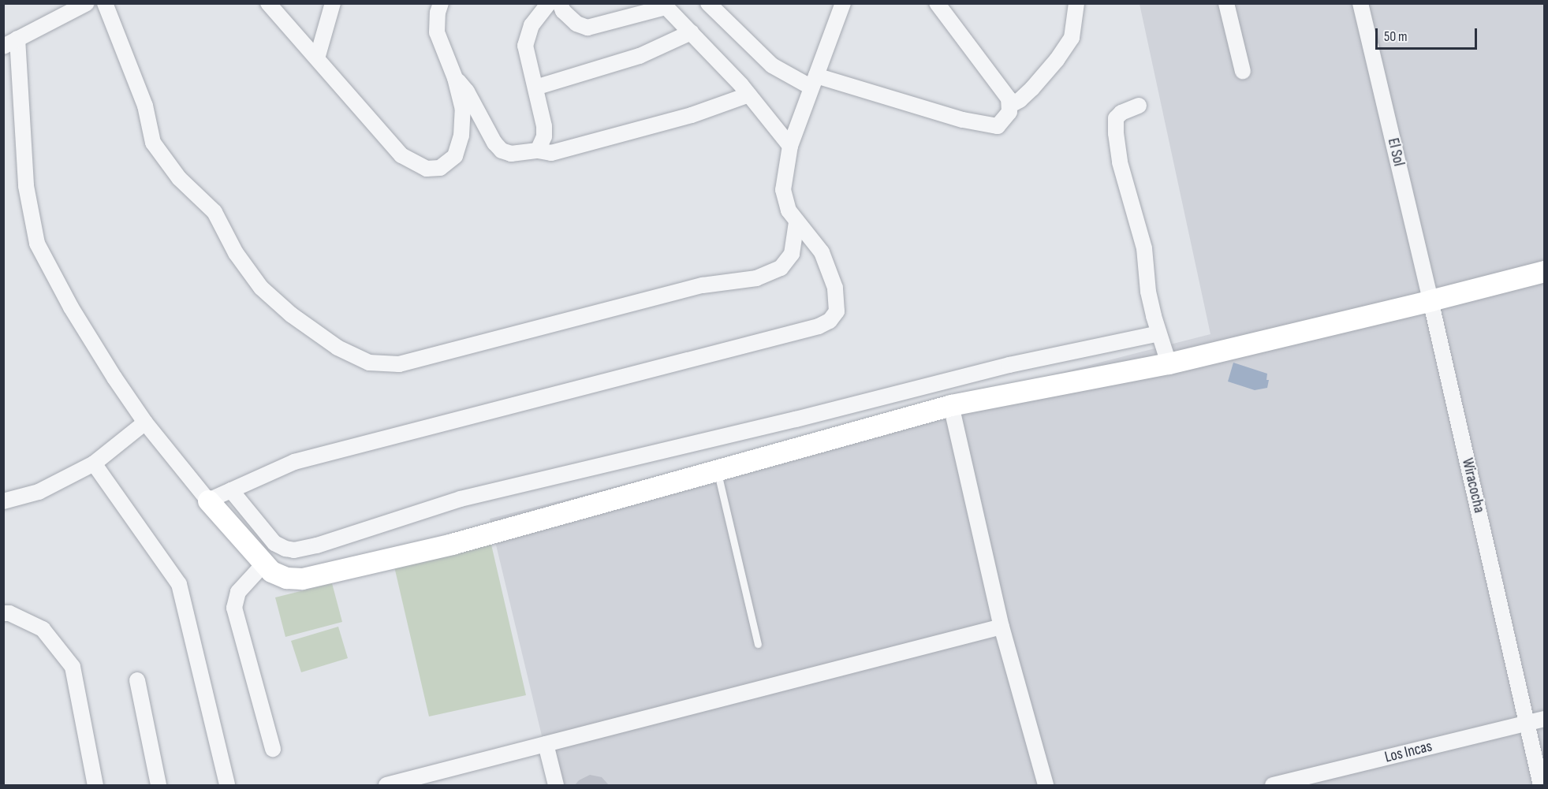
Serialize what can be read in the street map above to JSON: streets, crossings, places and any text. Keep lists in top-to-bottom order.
{
  "streets": {
    "street": ["El Sol", "Wiracocha", "Los Incas"]
  },
  "crossings": [
    ["El Sol", "Wiracocha"],
    ["Wiracocha", "Los Incas"]
  ],
  "scale_bar": "50 m"
}
